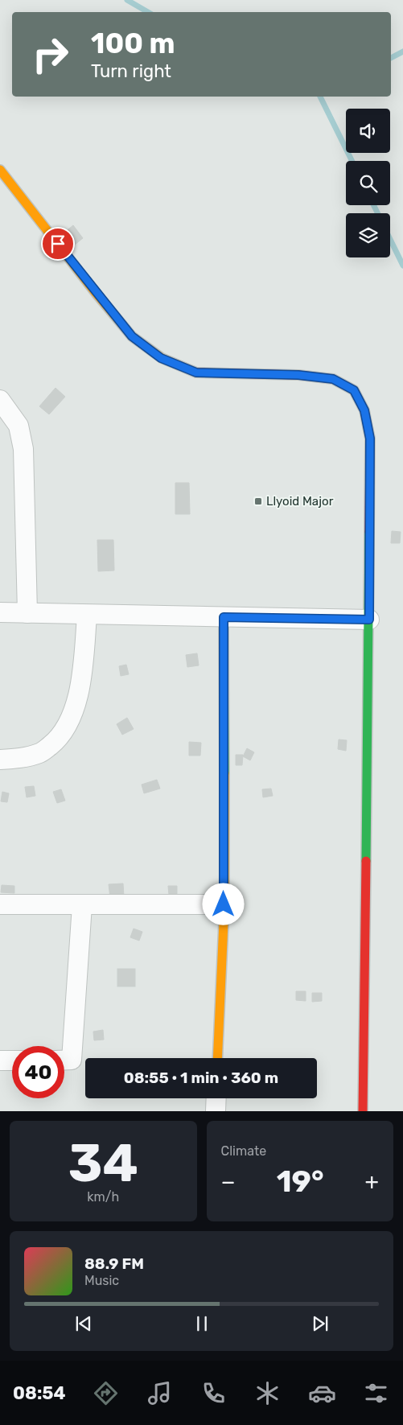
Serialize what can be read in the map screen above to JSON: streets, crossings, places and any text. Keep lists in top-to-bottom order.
{
  "places": {
    "transit": ["Llyoid Major"]
  },
  "page": {
    "turn": ["100 m", "Turn right"],
    "limit": "40",
    "trip": "08:55 · 1 min · 360 m",
    "tile": [
      ["34", "km/h"],
      "Climate"
    ],
    "heat": ["−", "19°", "+"],
    "song": ["88.9 FM", "Music"],
    "tabs": "08:54"
  }
}
